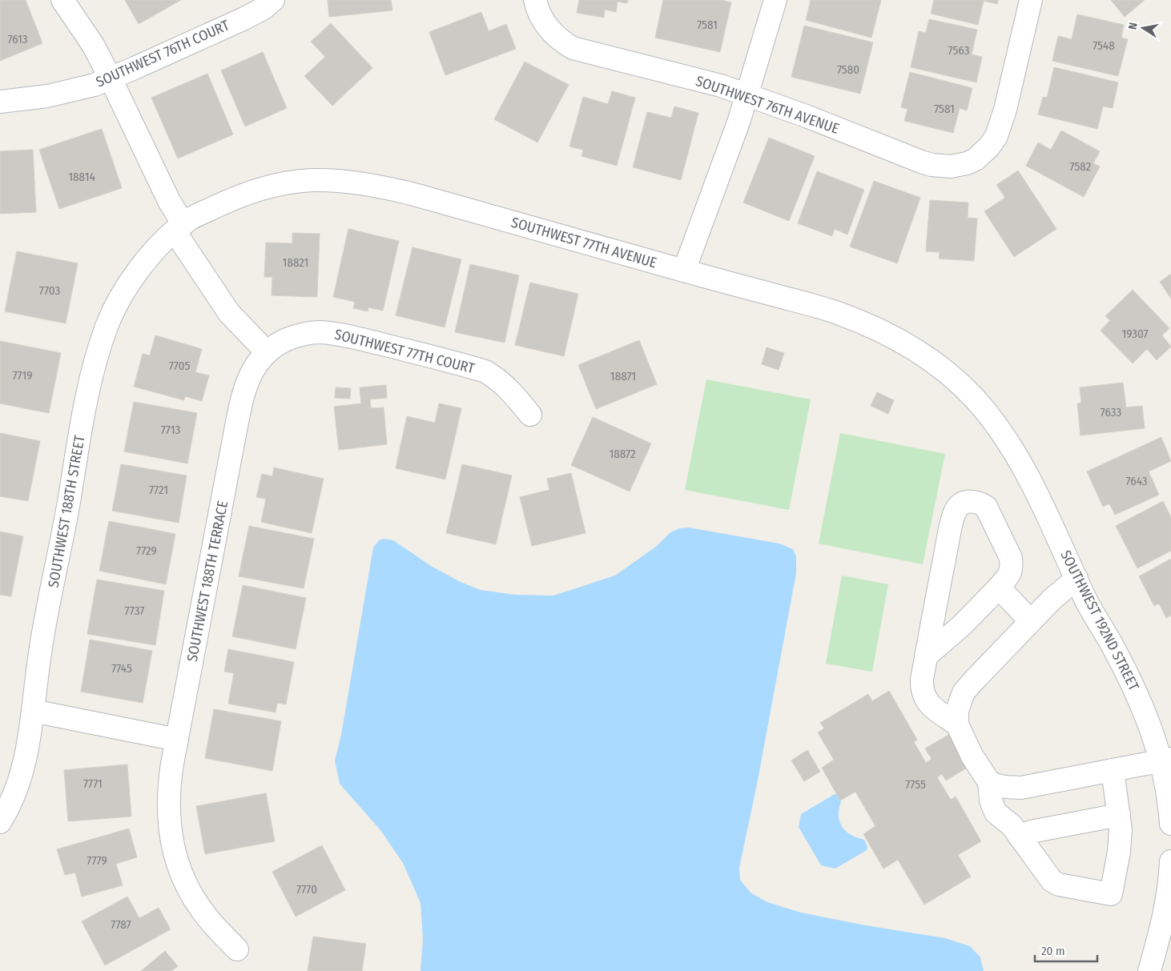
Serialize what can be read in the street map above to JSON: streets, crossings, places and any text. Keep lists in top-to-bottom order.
{
  "streets": {
    "street": [
      "SOUTHWEST 76TH COURT",
      "SOUTHWEST 76TH AVENUE",
      "SOUTHWEST 77TH AVENUE",
      "SOUTHWEST 77TH COURT",
      "SOUTHWEST 188TH STREET",
      "SOUTHWEST 188TH TERRACE",
      "SOUTHWEST 192ND STREET"
    ]
  },
  "crossings": [
    ["SOUTHWEST 77TH AVENUE", "SOUTHWEST 188TH STREET"],
    ["SOUTHWEST 77TH AVENUE", "SOUTHWEST 192ND STREET"],
    ["SOUTHWEST 77TH COURT", "SOUTHWEST 188TH TERRACE"]
  ],
  "house_numbers": [
    "7581",
    "7613",
    "7548",
    "7563",
    "7580",
    "7581",
    "7582",
    "18814",
    "18821",
    "7703",
    "19307",
    "7705",
    "7719",
    "18871",
    "7633",
    "7713",
    "18872",
    "7643",
    "7721",
    "7729",
    "7737",
    "7745",
    "7771",
    "7755",
    "7779",
    "7770",
    "7787"
  ],
  "scale_bar": "20 m",
  "north": "left"
}
